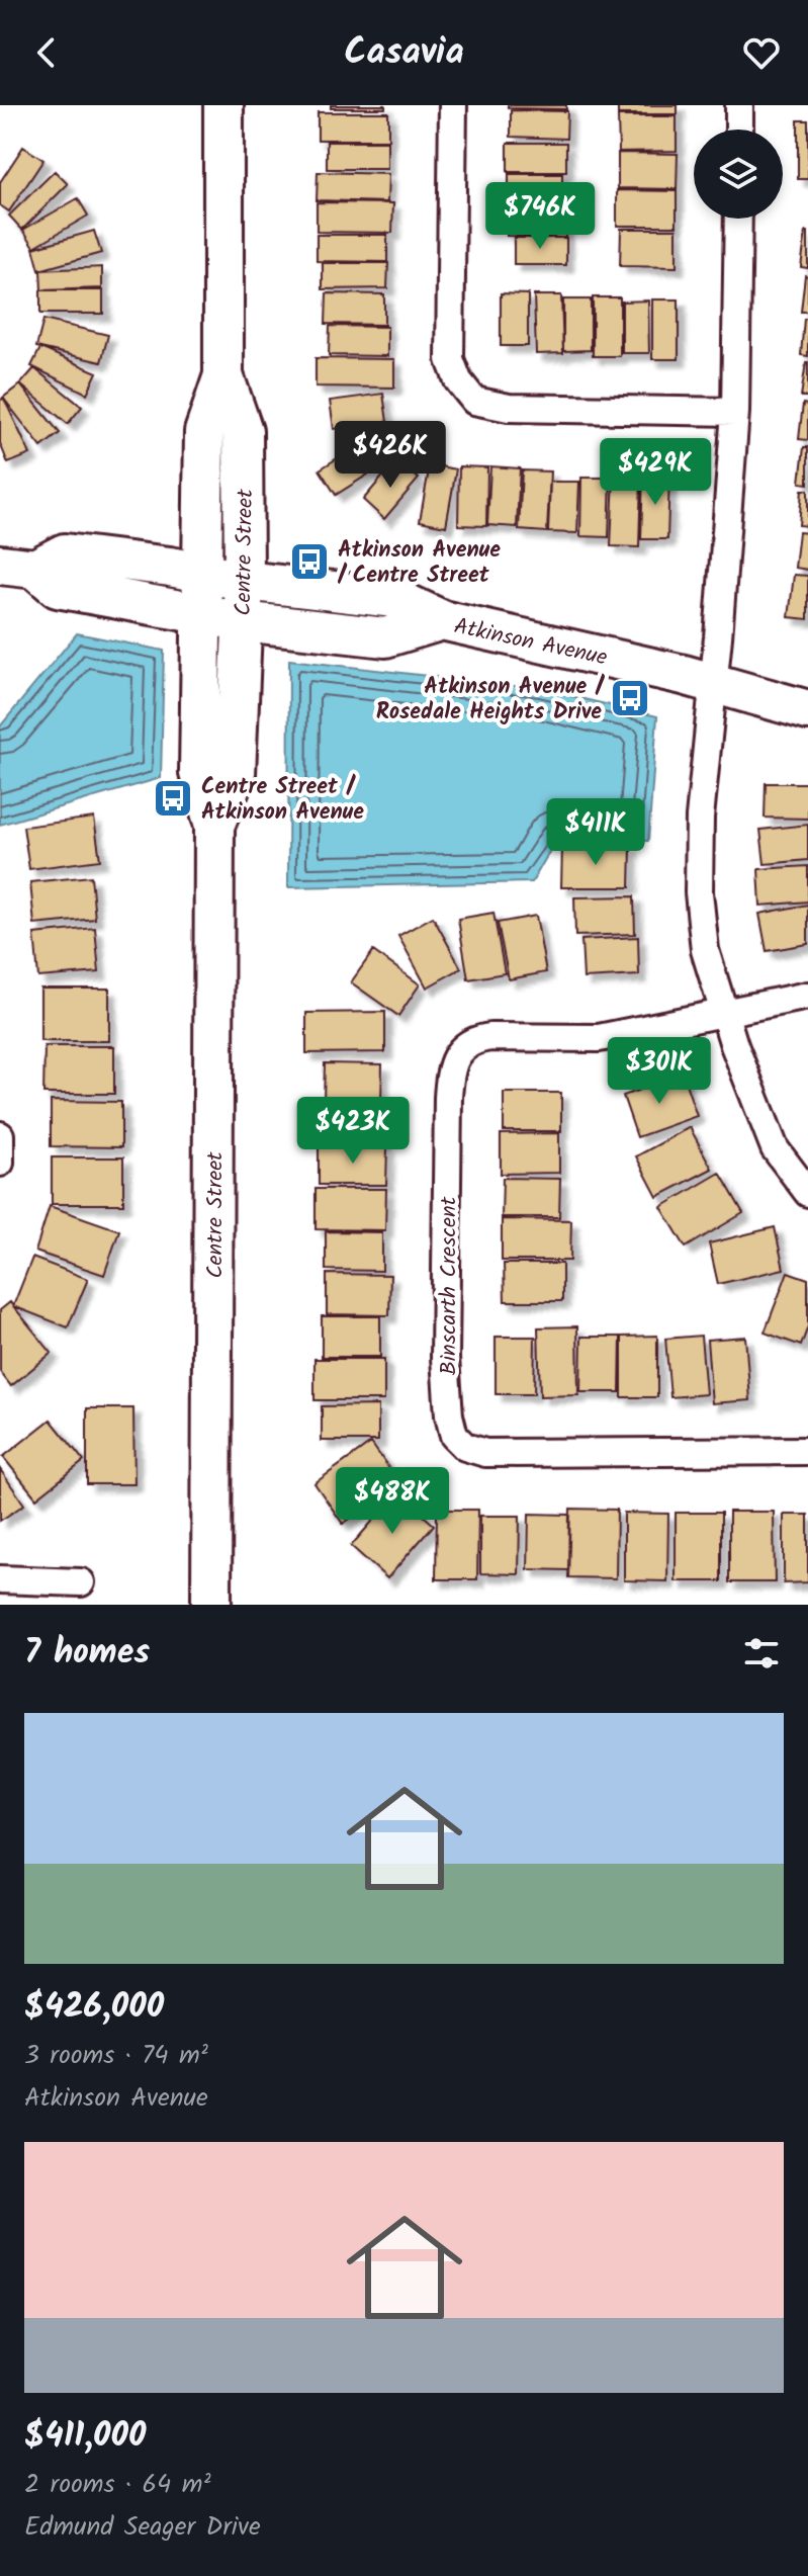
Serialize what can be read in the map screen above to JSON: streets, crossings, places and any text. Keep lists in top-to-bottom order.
{
  "streets": {
    "main road": ["Centre Street", "Atkinson Avenue"],
    "street": ["Binscarth Crescent"]
  },
  "crossings": [
    ["Centre Street", "Atkinson Avenue"]
  ],
  "places": {
    "bus stop": ["Atkinson Avenue / Centre Street", "Atkinson Avenue / Rosedale Heights Drive", "Centre Street / Atkinson Avenue"]
  },
  "page": {
    "header": "Casavia",
    "price": [
      "$746K",
      "$426K",
      "$429K",
      "$411K",
      "$301K",
      "$423K",
      "$488K"
    ],
    "heading": "7 homes",
    "list": [
      {
        "name": "$426,000",
        "note": "3 rooms · 74 m² · Atkinson Avenue"
      },
      {
        "name": "$411,000",
        "note": "2 rooms · 64 m² · Edmund Seager Drive"
      }
    ]
  }
}
